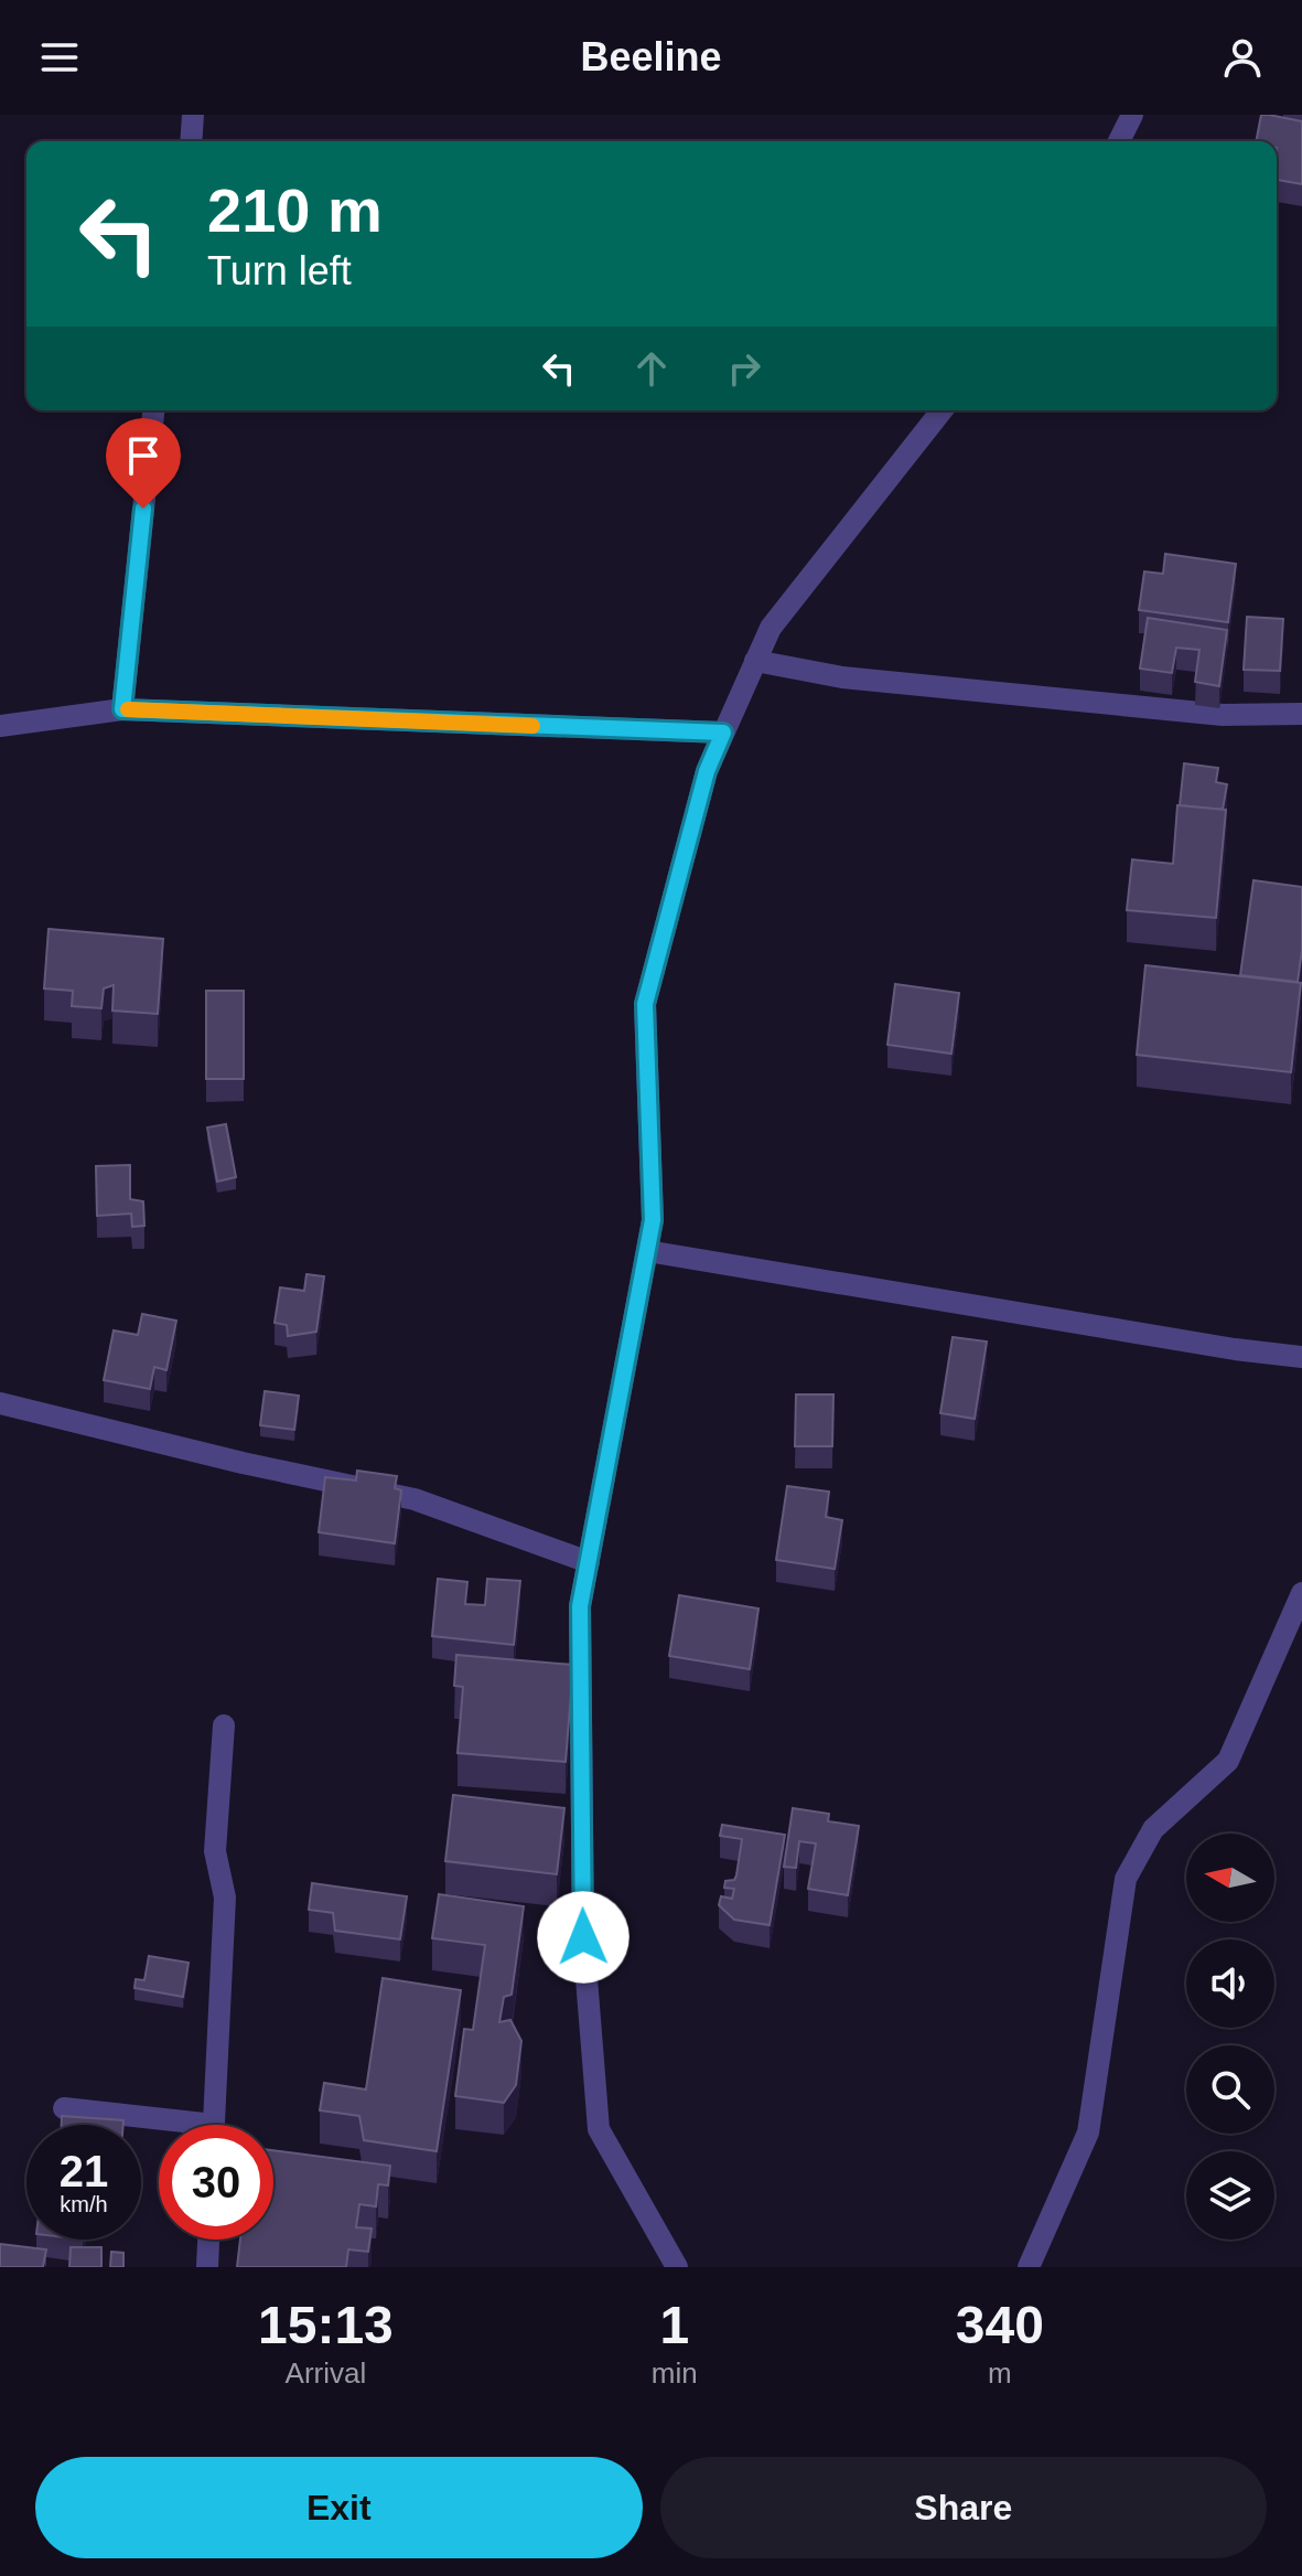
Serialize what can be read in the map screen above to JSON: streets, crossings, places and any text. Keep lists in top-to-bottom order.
{
  "north": "left",
  "page": {
    "header": "Beeline",
    "turn": ["210 m", "Turn left"],
    "speed": "21 km/h",
    "limit": "30",
    "eta": [
      "15:13",
      "Arrival",
      "1",
      "min",
      "340",
      "m"
    ],
    "buttons": ["Exit", "Share"]
  }
}
